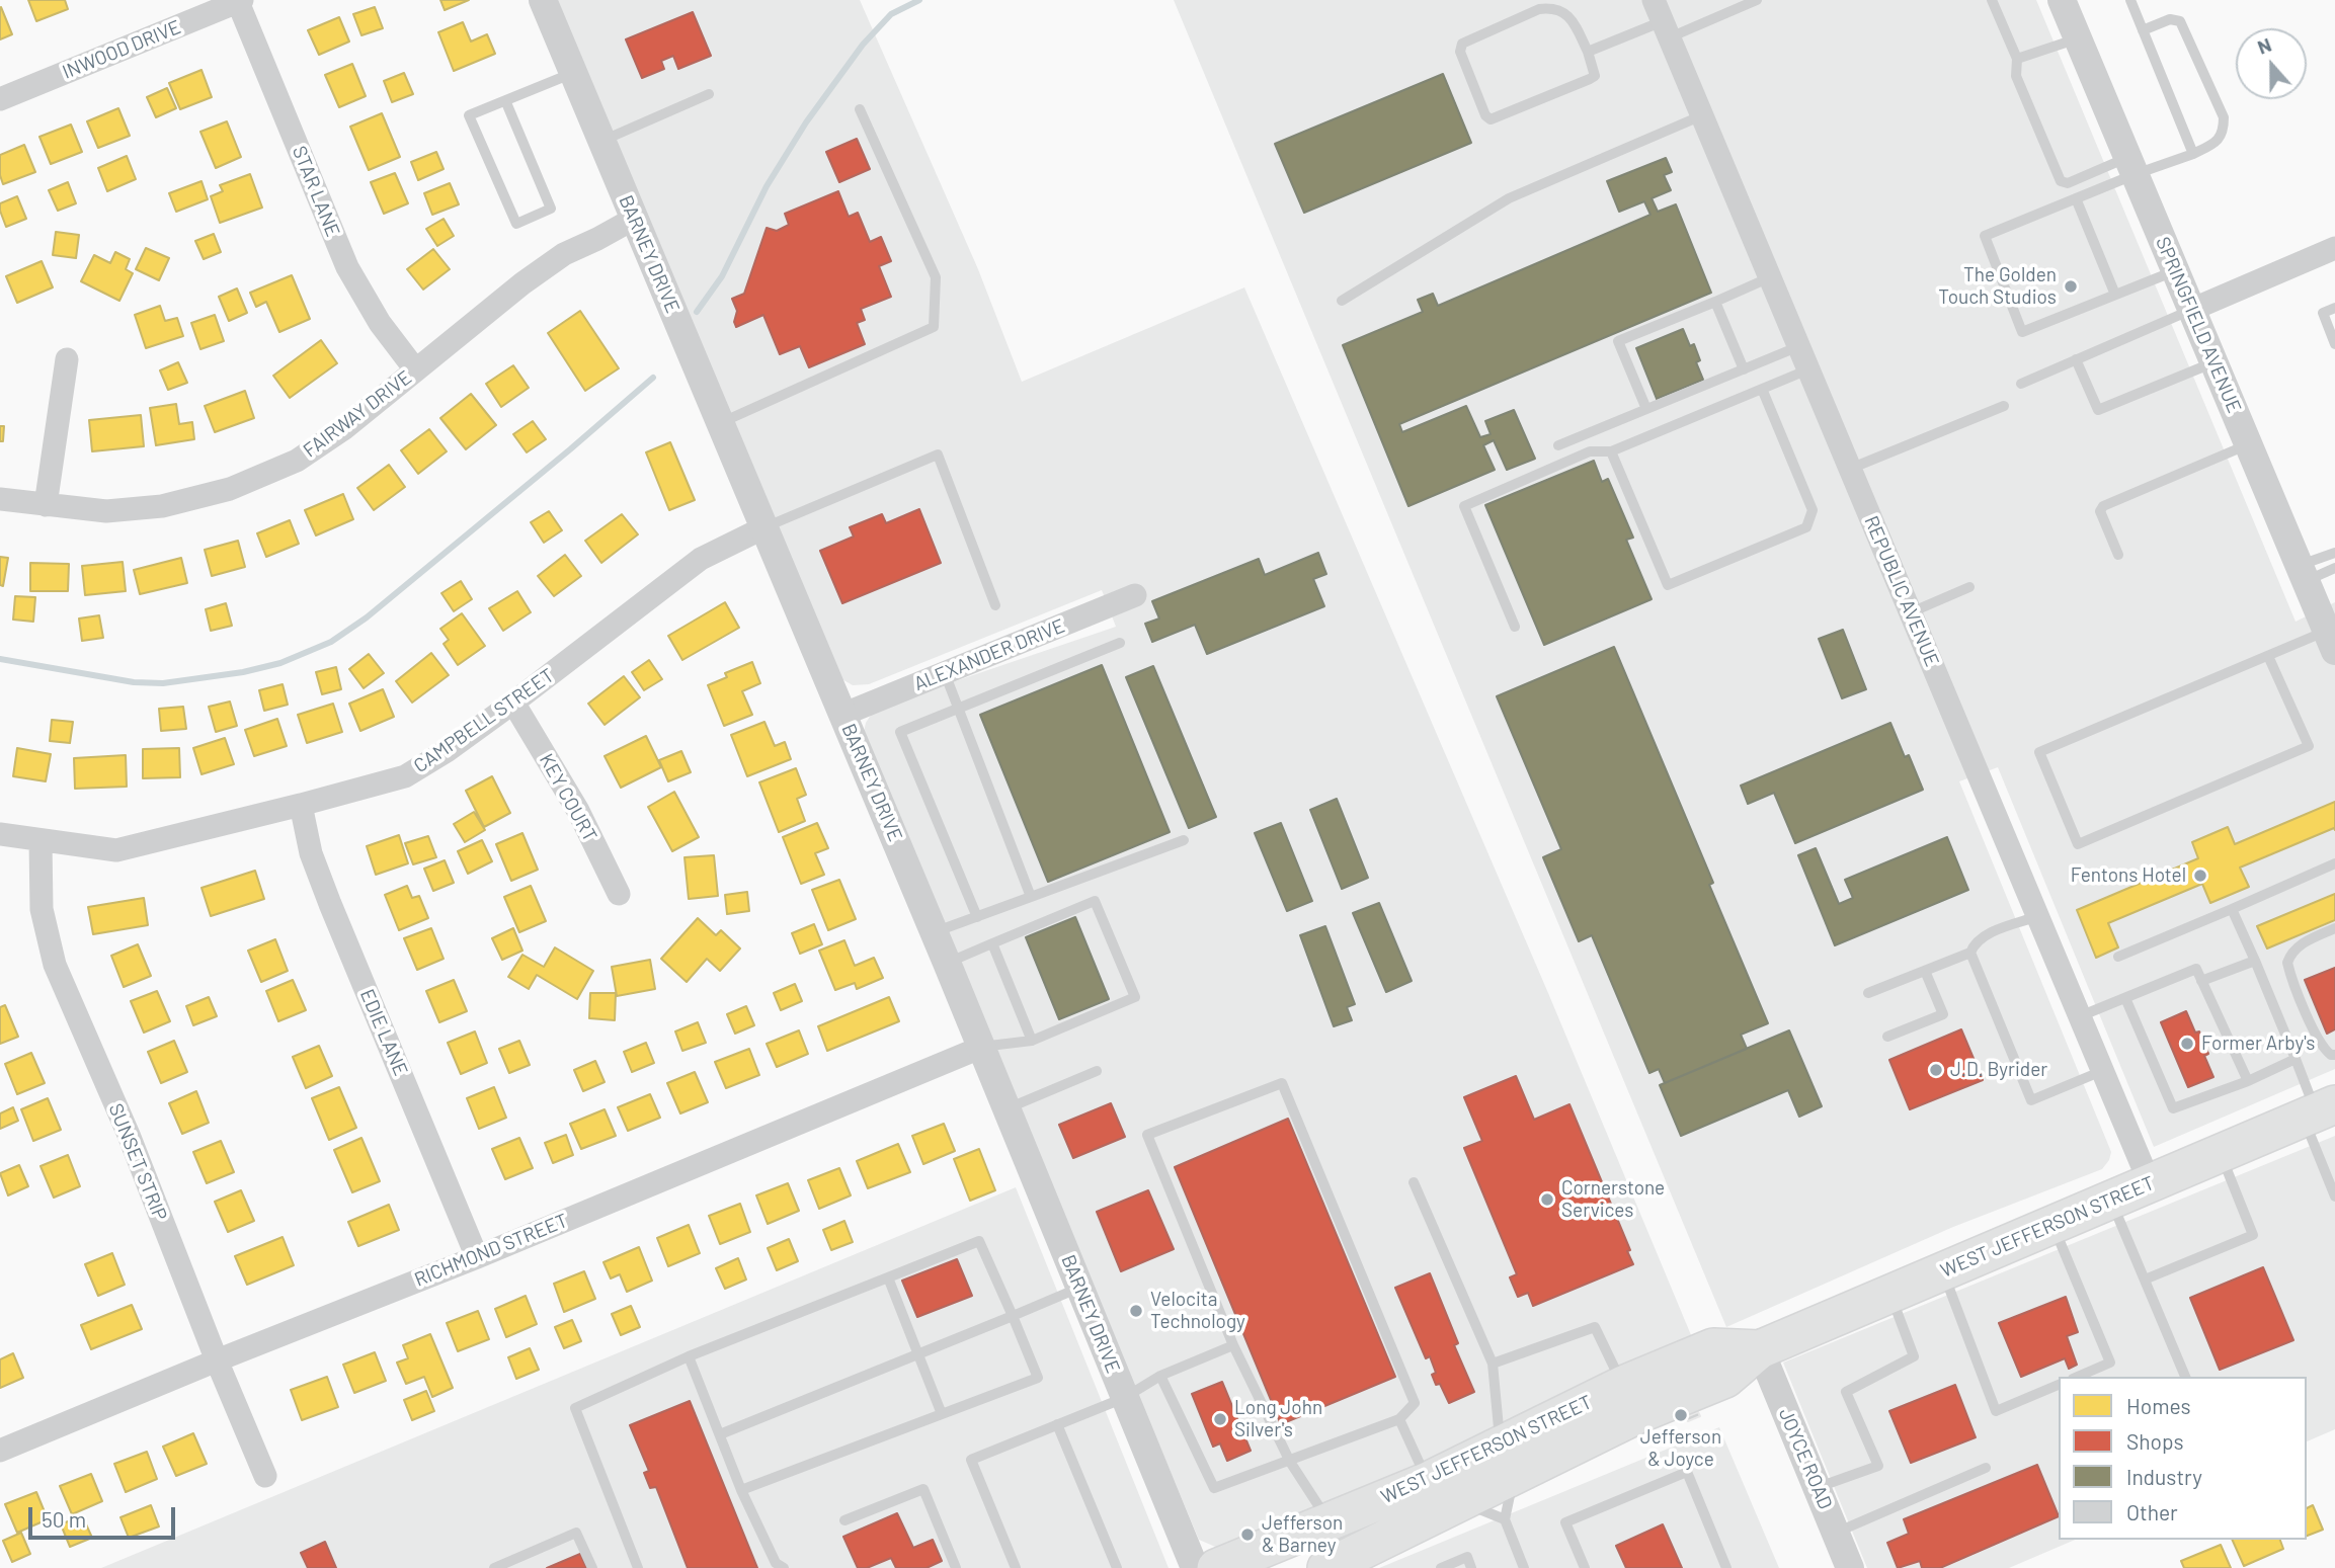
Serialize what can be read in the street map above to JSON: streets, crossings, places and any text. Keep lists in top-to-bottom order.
{
  "streets": {
    "main road": ["WEST JEFFERSON STREET"],
    "street": [
      "INWOOD DRIVE",
      "STAR LANE",
      "BARNEY DRIVE",
      "SPRINGFIELD AVENUE",
      "FAIRWAY DRIVE",
      "REPUBLIC AVENUE",
      "ALEXANDER DRIVE",
      "CAMPBELL STREET",
      "KEY COURT",
      "EDIE LANE",
      "SUNSET STRIP",
      "RICHMOND STREET",
      "JOYCE ROAD"
    ]
  },
  "crossings": [
    ["INWOOD DRIVE", "STAR LANE"],
    ["STAR LANE", "FAIRWAY DRIVE"],
    ["BARNEY DRIVE", "FAIRWAY DRIVE"],
    ["BARNEY DRIVE", "ALEXANDER DRIVE"],
    ["BARNEY DRIVE", "CAMPBELL STREET"],
    ["BARNEY DRIVE", "RICHMOND STREET"],
    ["REPUBLIC AVENUE", "WEST JEFFERSON STREET"],
    ["CAMPBELL STREET", "KEY COURT"],
    ["CAMPBELL STREET", "EDIE LANE"],
    ["CAMPBELL STREET", "SUNSET STRIP"],
    ["EDIE LANE", "RICHMOND STREET"],
    ["SUNSET STRIP", "RICHMOND STREET"],
    ["WEST JEFFERSON STREET", "JOYCE ROAD"]
  ],
  "places": [
    "The Golden Touch Studios",
    "Fentons Hotel",
    "Former Arby's",
    "J.D. Byrider",
    "Cornerstone Services",
    "Velocita Technology",
    "Jefferson & Joyce",
    "Long John Silver's",
    "Jefferson & Barney"
  ],
  "legend": [
    "Homes",
    "Shops",
    "Industry",
    "Other"
  ],
  "scale_bar": "50 m",
  "north": "top"
}
